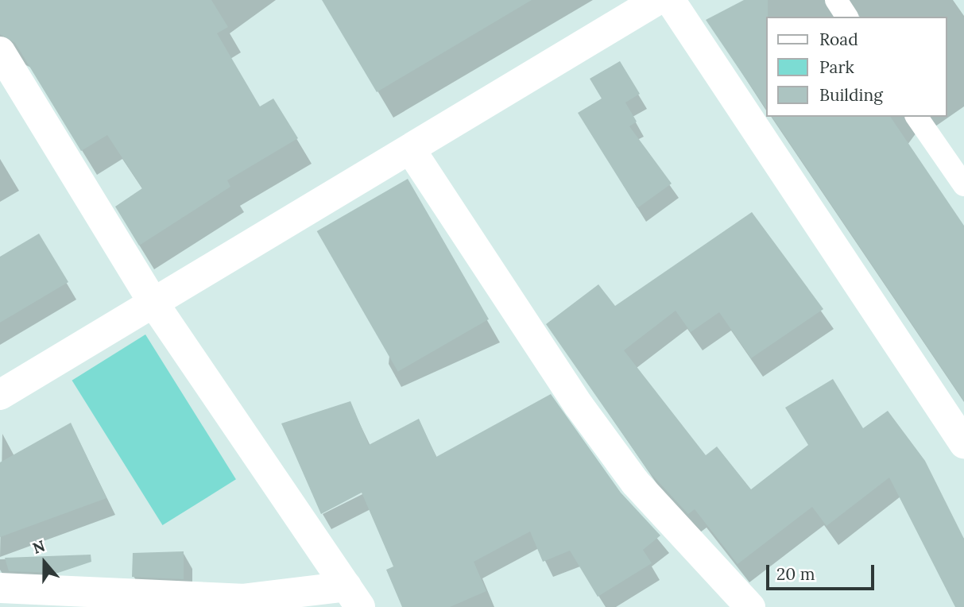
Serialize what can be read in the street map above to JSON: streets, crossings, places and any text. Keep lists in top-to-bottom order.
{
  "legend": ["Road", "Park", "Building"],
  "scale_bar": "20 m",
  "north": "top"
}
